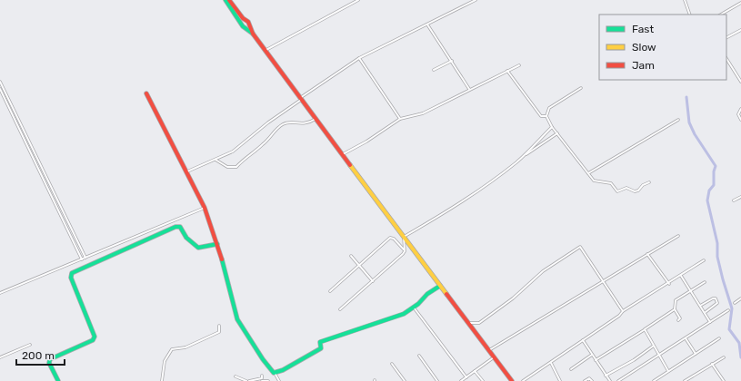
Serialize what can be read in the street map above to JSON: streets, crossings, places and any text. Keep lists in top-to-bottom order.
{
  "legend": ["Fast", "Slow", "Jam"],
  "scale_bar": "200 m"
}
